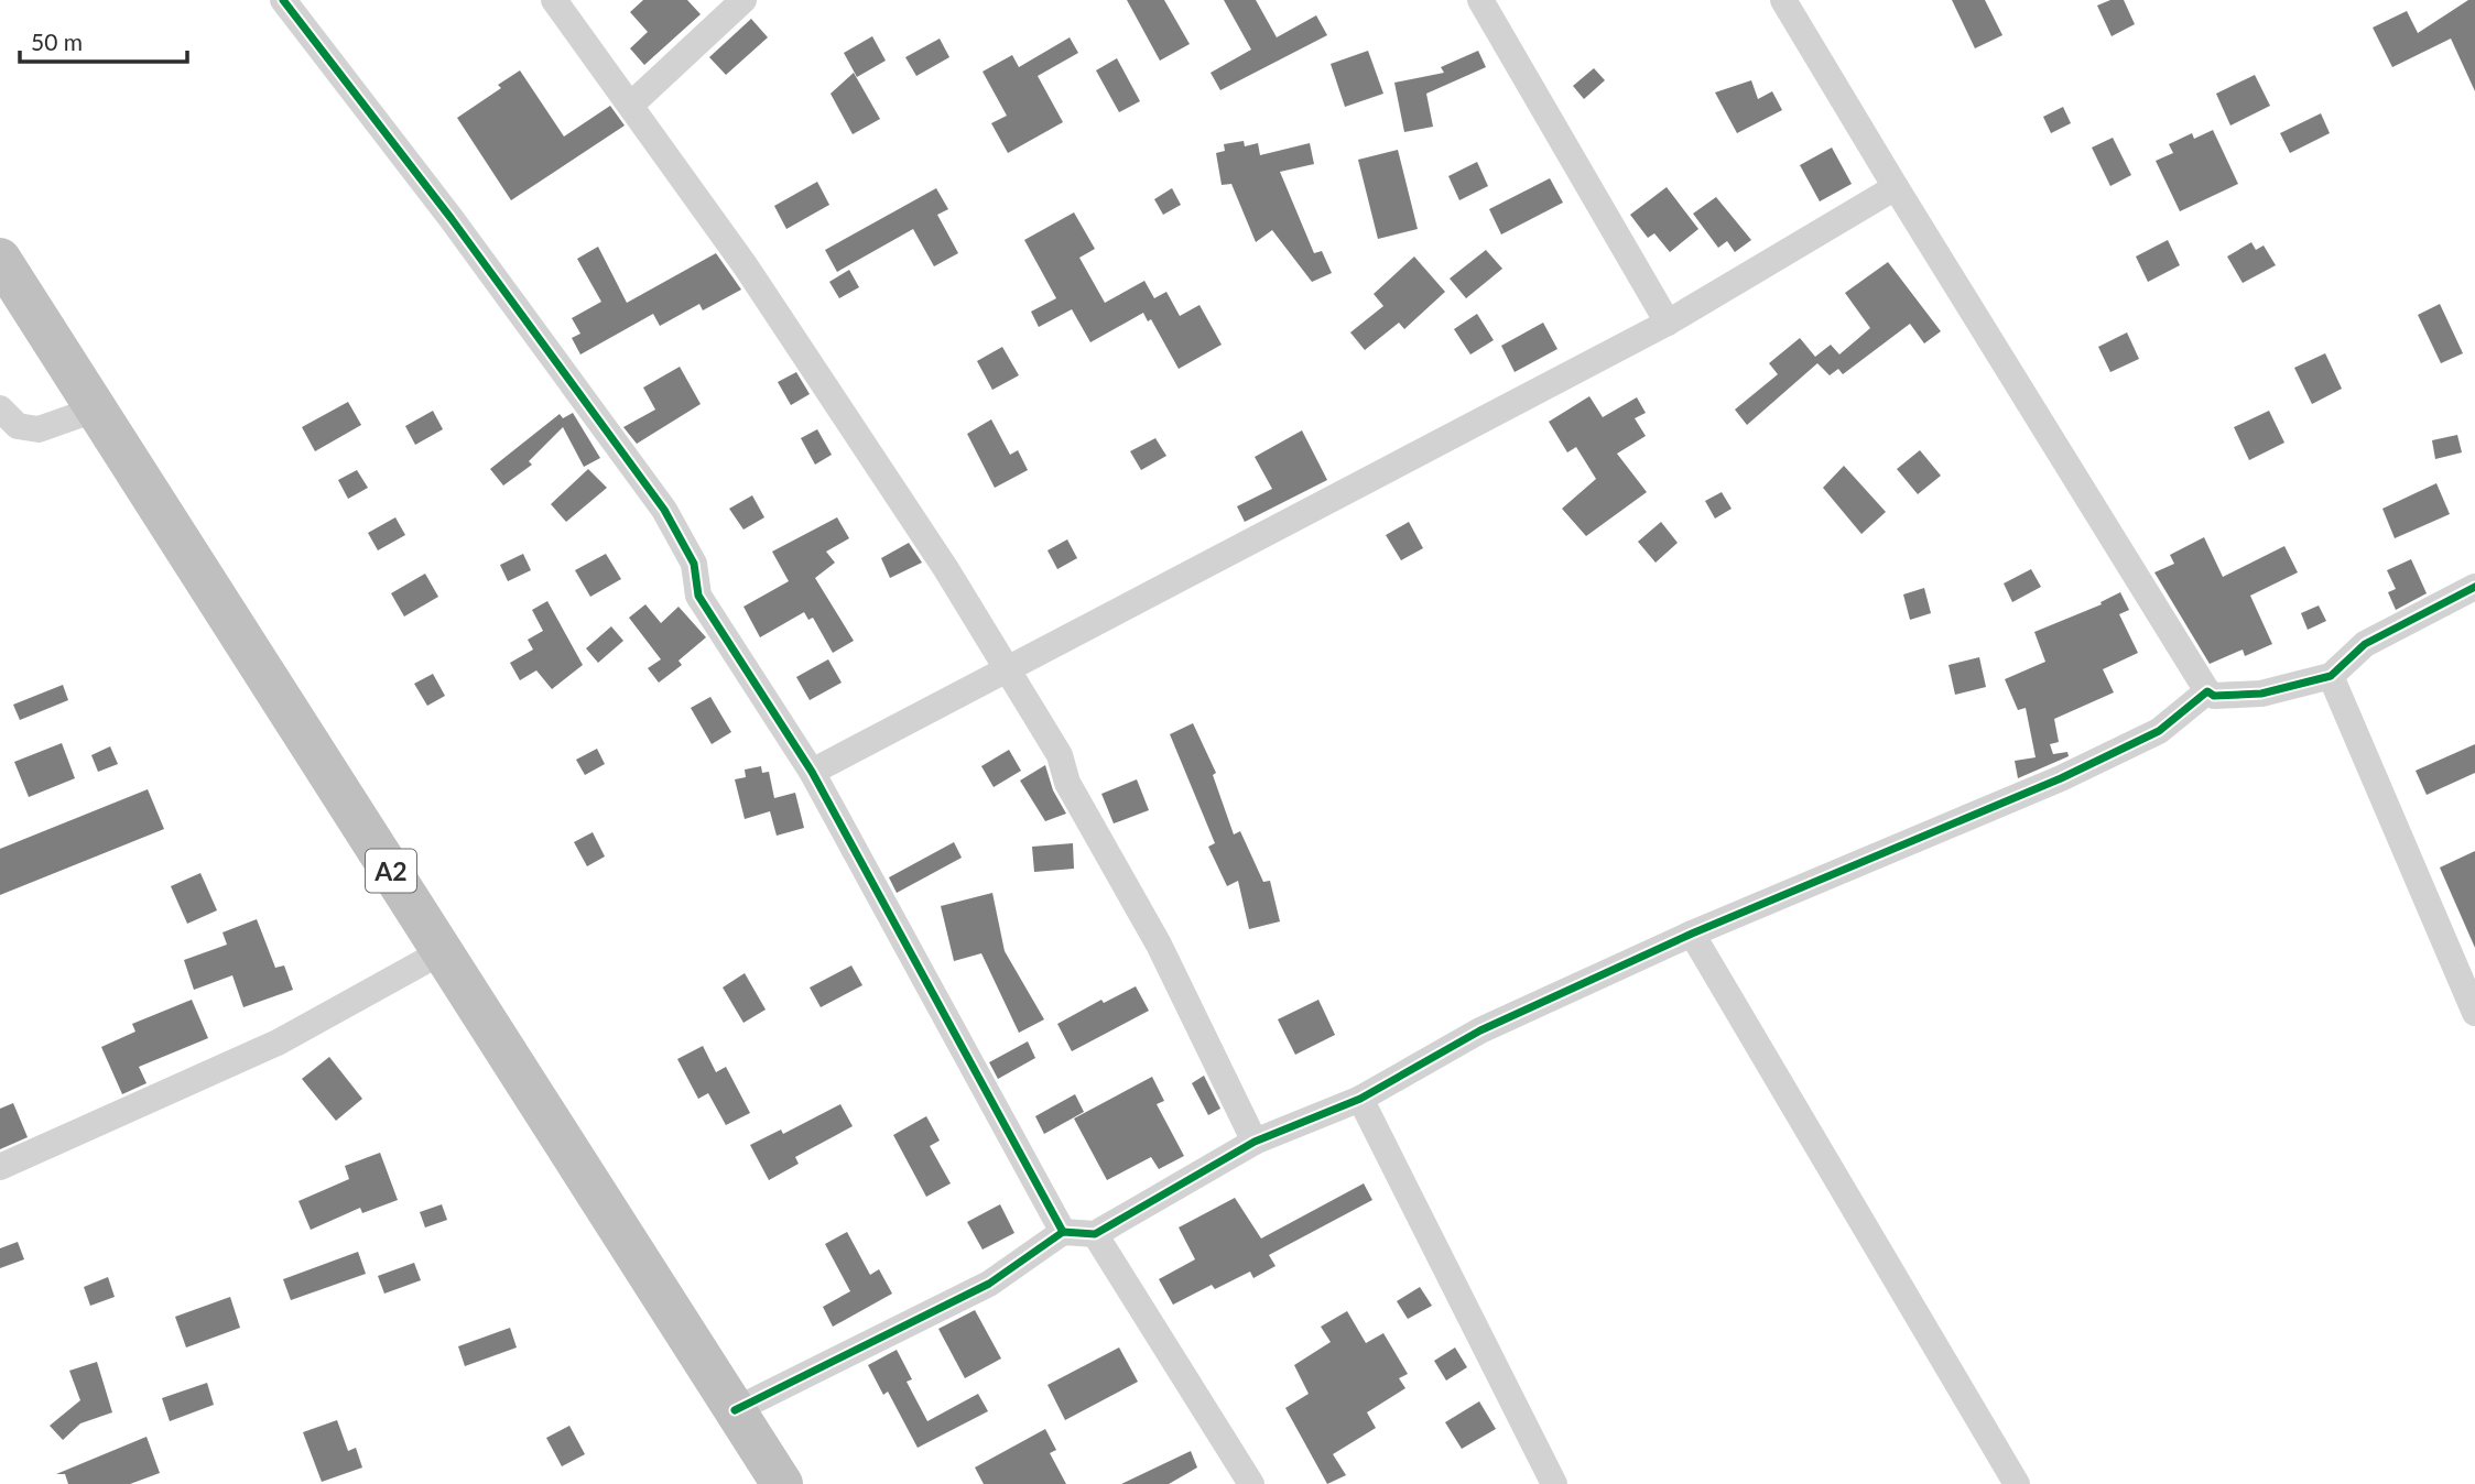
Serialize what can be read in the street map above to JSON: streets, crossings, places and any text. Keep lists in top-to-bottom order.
{
  "streets": {
    "highway": ["A2"]
  },
  "scale_bar": "50 m"
}
